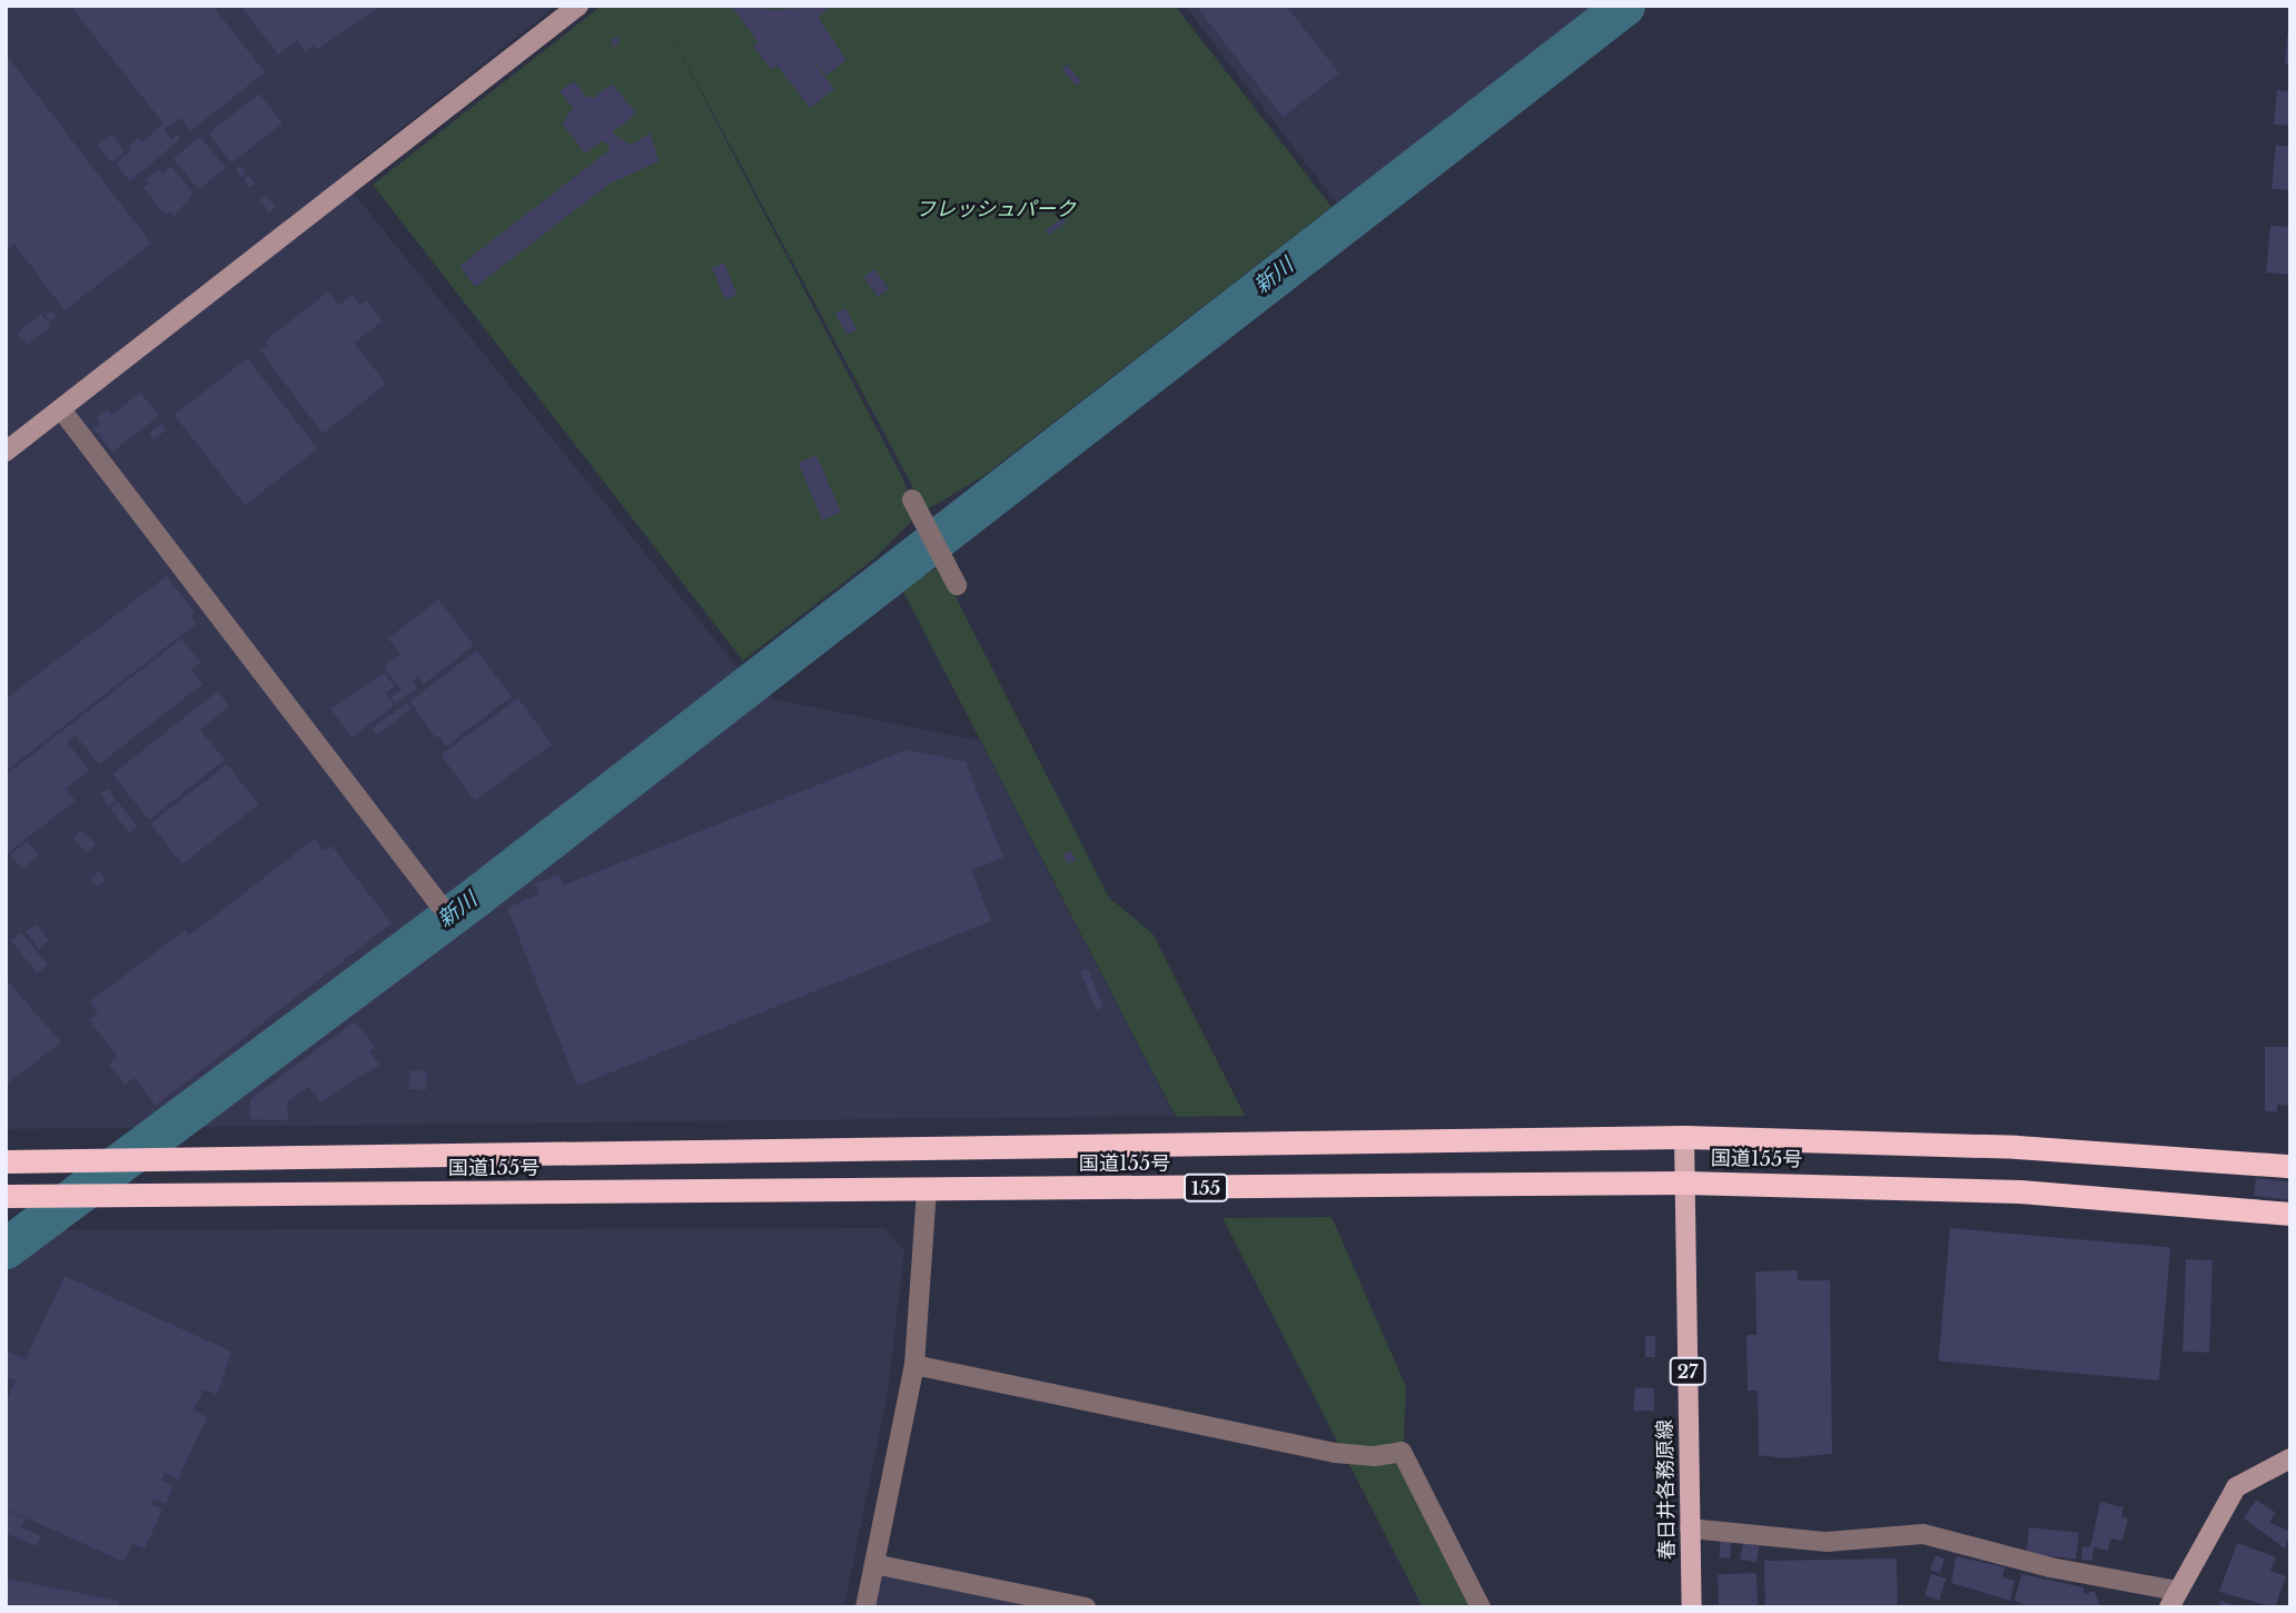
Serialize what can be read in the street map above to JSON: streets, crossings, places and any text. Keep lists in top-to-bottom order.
{
  "streets": {
    "highway": ["国道155号", "155"],
    "main road": ["27", "春日井各務原線"]
  },
  "crossings": [
    ["国道155号", "春日井各務原線"]
  ],
  "water": ["新川"],
  "parks": ["フレッシュパーク"]
}
